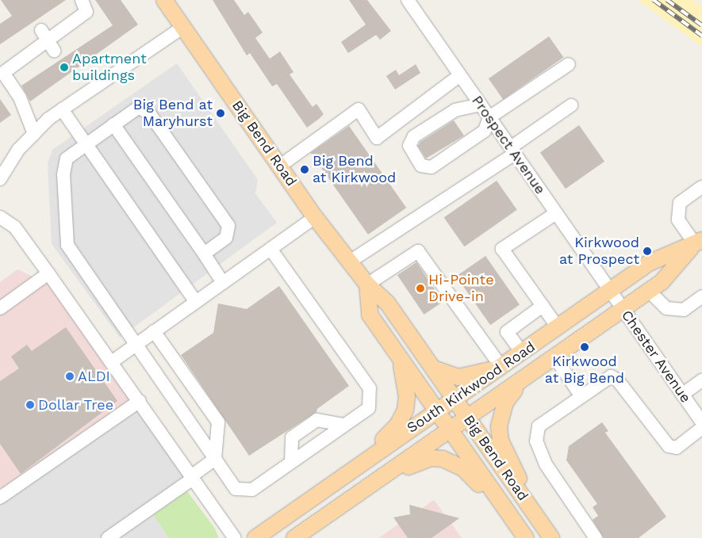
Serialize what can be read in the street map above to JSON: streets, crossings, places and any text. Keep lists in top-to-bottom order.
{
  "streets": {
    "main road": ["Big Bend Road", "South Kirkwood Road"],
    "street": ["Prospect Avenue", "Chester Avenue"]
  },
  "crossings": [
    ["Big Bend Road", "South Kirkwood Road"],
    ["Prospect Avenue", "Chester Avenue"],
    ["Prospect Avenue", "South Kirkwood Road"],
    ["Chester Avenue", "South Kirkwood Road"]
  ],
  "places": [
    "Apartment buildings",
    "Big Bend at Maryhurst",
    "Big Bend at Kirkwood",
    "Kirkwood at Prospect",
    "Hi-Pointe Drive-in",
    "Kirkwood at Big Bend",
    "ALDI",
    "Dollar Tree"
  ]
}
